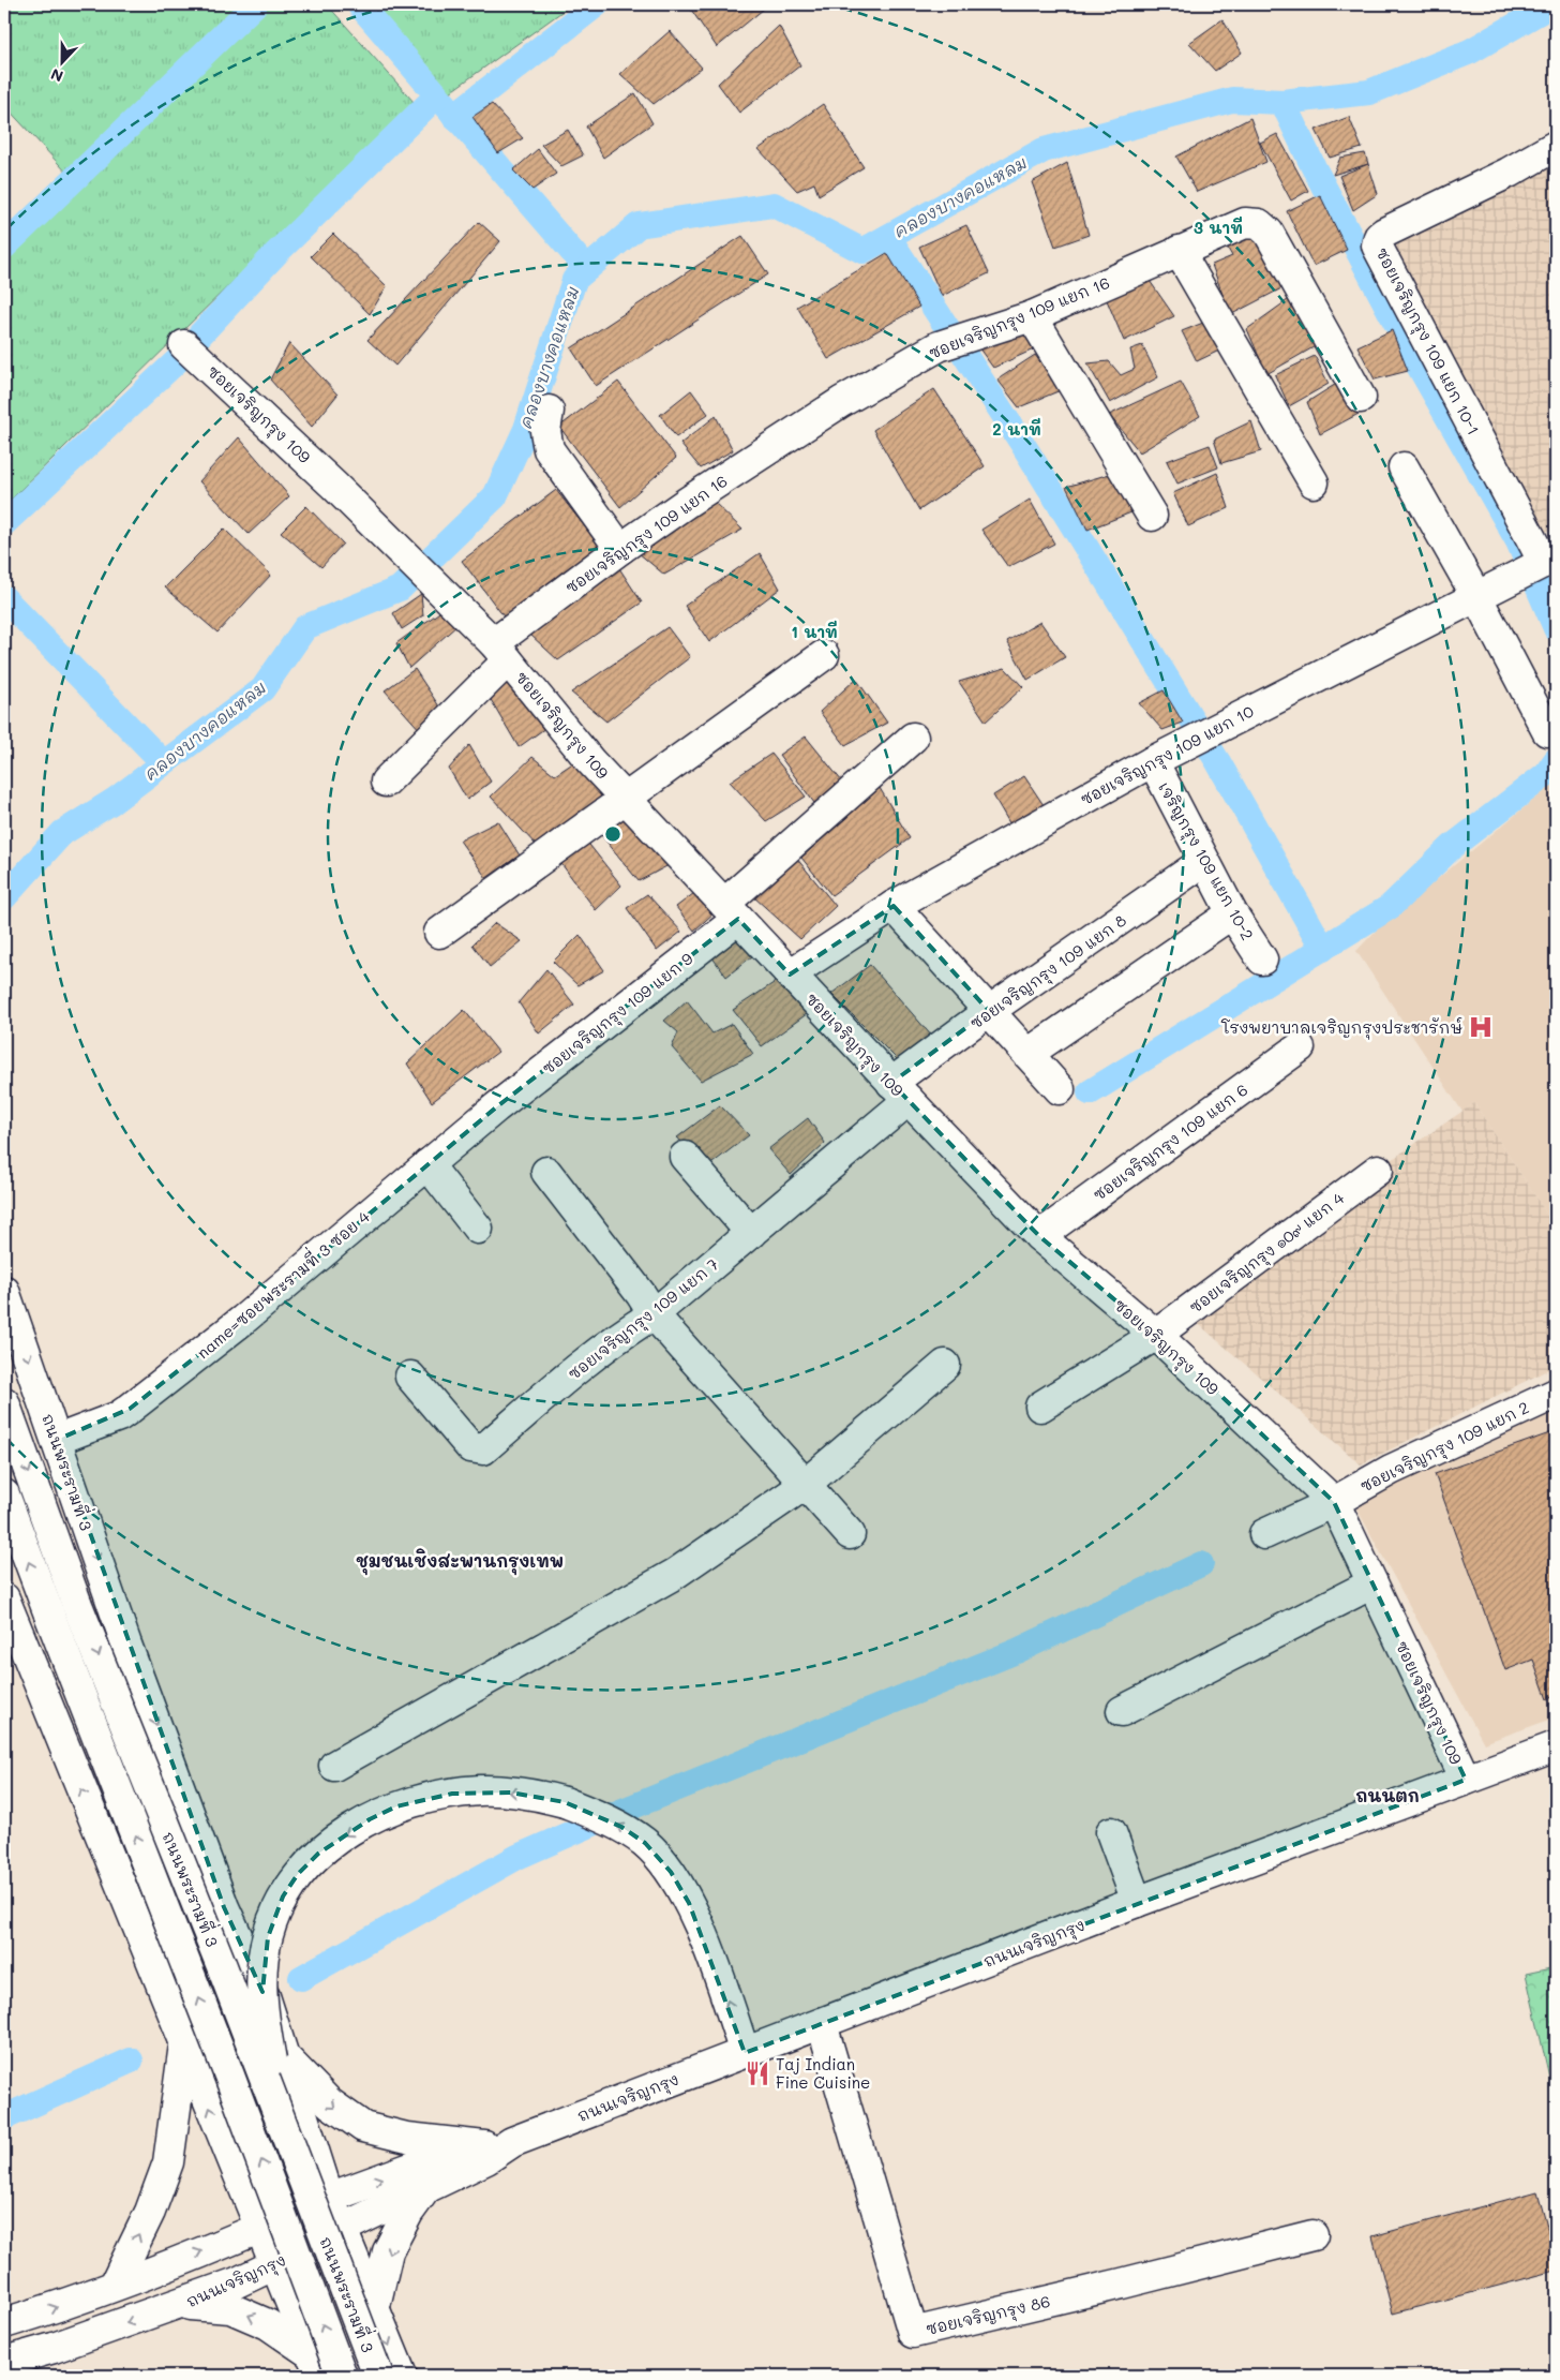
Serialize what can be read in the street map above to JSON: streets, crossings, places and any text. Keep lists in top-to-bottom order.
{
  "streets": {
    "street": [
      "ซอยเจริญกรุง 109 แยก 16",
      "ซอยเจริญกรุง 109 แยก 10-1",
      "ซอยเจริญกรุง 109",
      "ซอยเจริญกรุง 109 แยก 10",
      "เจริญกรุง 109 แยก 10-2",
      "ซอยเจริญกรุง 109 แยก 8",
      "ซอยเจริญกรุง 109 แยก 9",
      "ซอยเจริญกรุง 109 แยก 6",
      "ซอยเจริญกรุง ๑0๙ แยก 4",
      "name=ซอยพระรามที่ 3 ซอย 4",
      "ซอยเจริญกรุง 109 แยก 7",
      "ซอยเจริญกรุง 109 แยก 2",
      "ถนนพระรามที่ 3",
      "ถนนเจริญกรุง",
      "ซอยเจริญกรุง 86"
    ]
  },
  "crossings": [
    ["ซอยเจริญกรุง 109 แยก 16", "ซอยเจริญกรุง 109"],
    ["ซอยเจริญกรุง 109 แยก 10-1", "ซอยเจริญกรุง 109 แยก 10"],
    ["ซอยเจริญกรุง 109", "ซอยเจริญกรุง 109 แยก 10"],
    ["ซอยเจริญกรุง 109", "ซอยเจริญกรุง 109 แยก 8"],
    ["ซอยเจริญกรุง 109", "ซอยเจริญกรุง 109 แยก 9"],
    ["ซอยเจริญกรุง 109", "ซอยเจริญกรุง 109 แยก 6"],
    ["ซอยเจริญกรุง 109", "ซอยเจริญกรุง ๑0๙ แยก 4"],
    ["ซอยเจริญกรุง 109", "ซอยเจริญกรุง 109 แยก 7"],
    ["ซอยเจริญกรุง 109", "ซอยเจริญกรุง 109 แยก 2"],
    ["ซอยเจริญกรุง 109", "ถนนเจริญกรุง"],
    ["ซอยเจริญกรุง 109 แยก 10", "เจริญกรุง 109 แยก 10-2"],
    ["เจริญกรุง 109 แยก 10-2", "ซอยเจริญกรุง 109 แยก 8"],
    ["ซอยเจริญกรุง 109 แยก 8", "ซอยเจริญกรุง 109 แยก 7"],
    ["ซอยเจริญกรุง 109 แยก 9", "name=ซอยพระรามที่ 3 ซอย 4"],
    ["name=ซอยพระรามที่ 3 ซอย 4", "ถนนพระรามที่ 3"],
    ["ถนนพระรามที่ 3", "ถนนเจริญกรุง"],
    ["ถนนเจริญกรุง", "ซอยเจริญกรุง 86"]
  ],
  "districts": ["ชุมชนเชิงสะพานกรุงเทพ", "ถนนตก"],
  "water": ["คลองบางคอแหลม"],
  "places": {
    "hospital": ["โรงพยาบาลเจริญกรุงประชารักษ์"],
    "restaurant": ["Taj Indian Fine Cuisine"]
  },
  "north": "bottom",
  "rings": ["3 นาที", "2 นาที", "1 นาที"]
}
